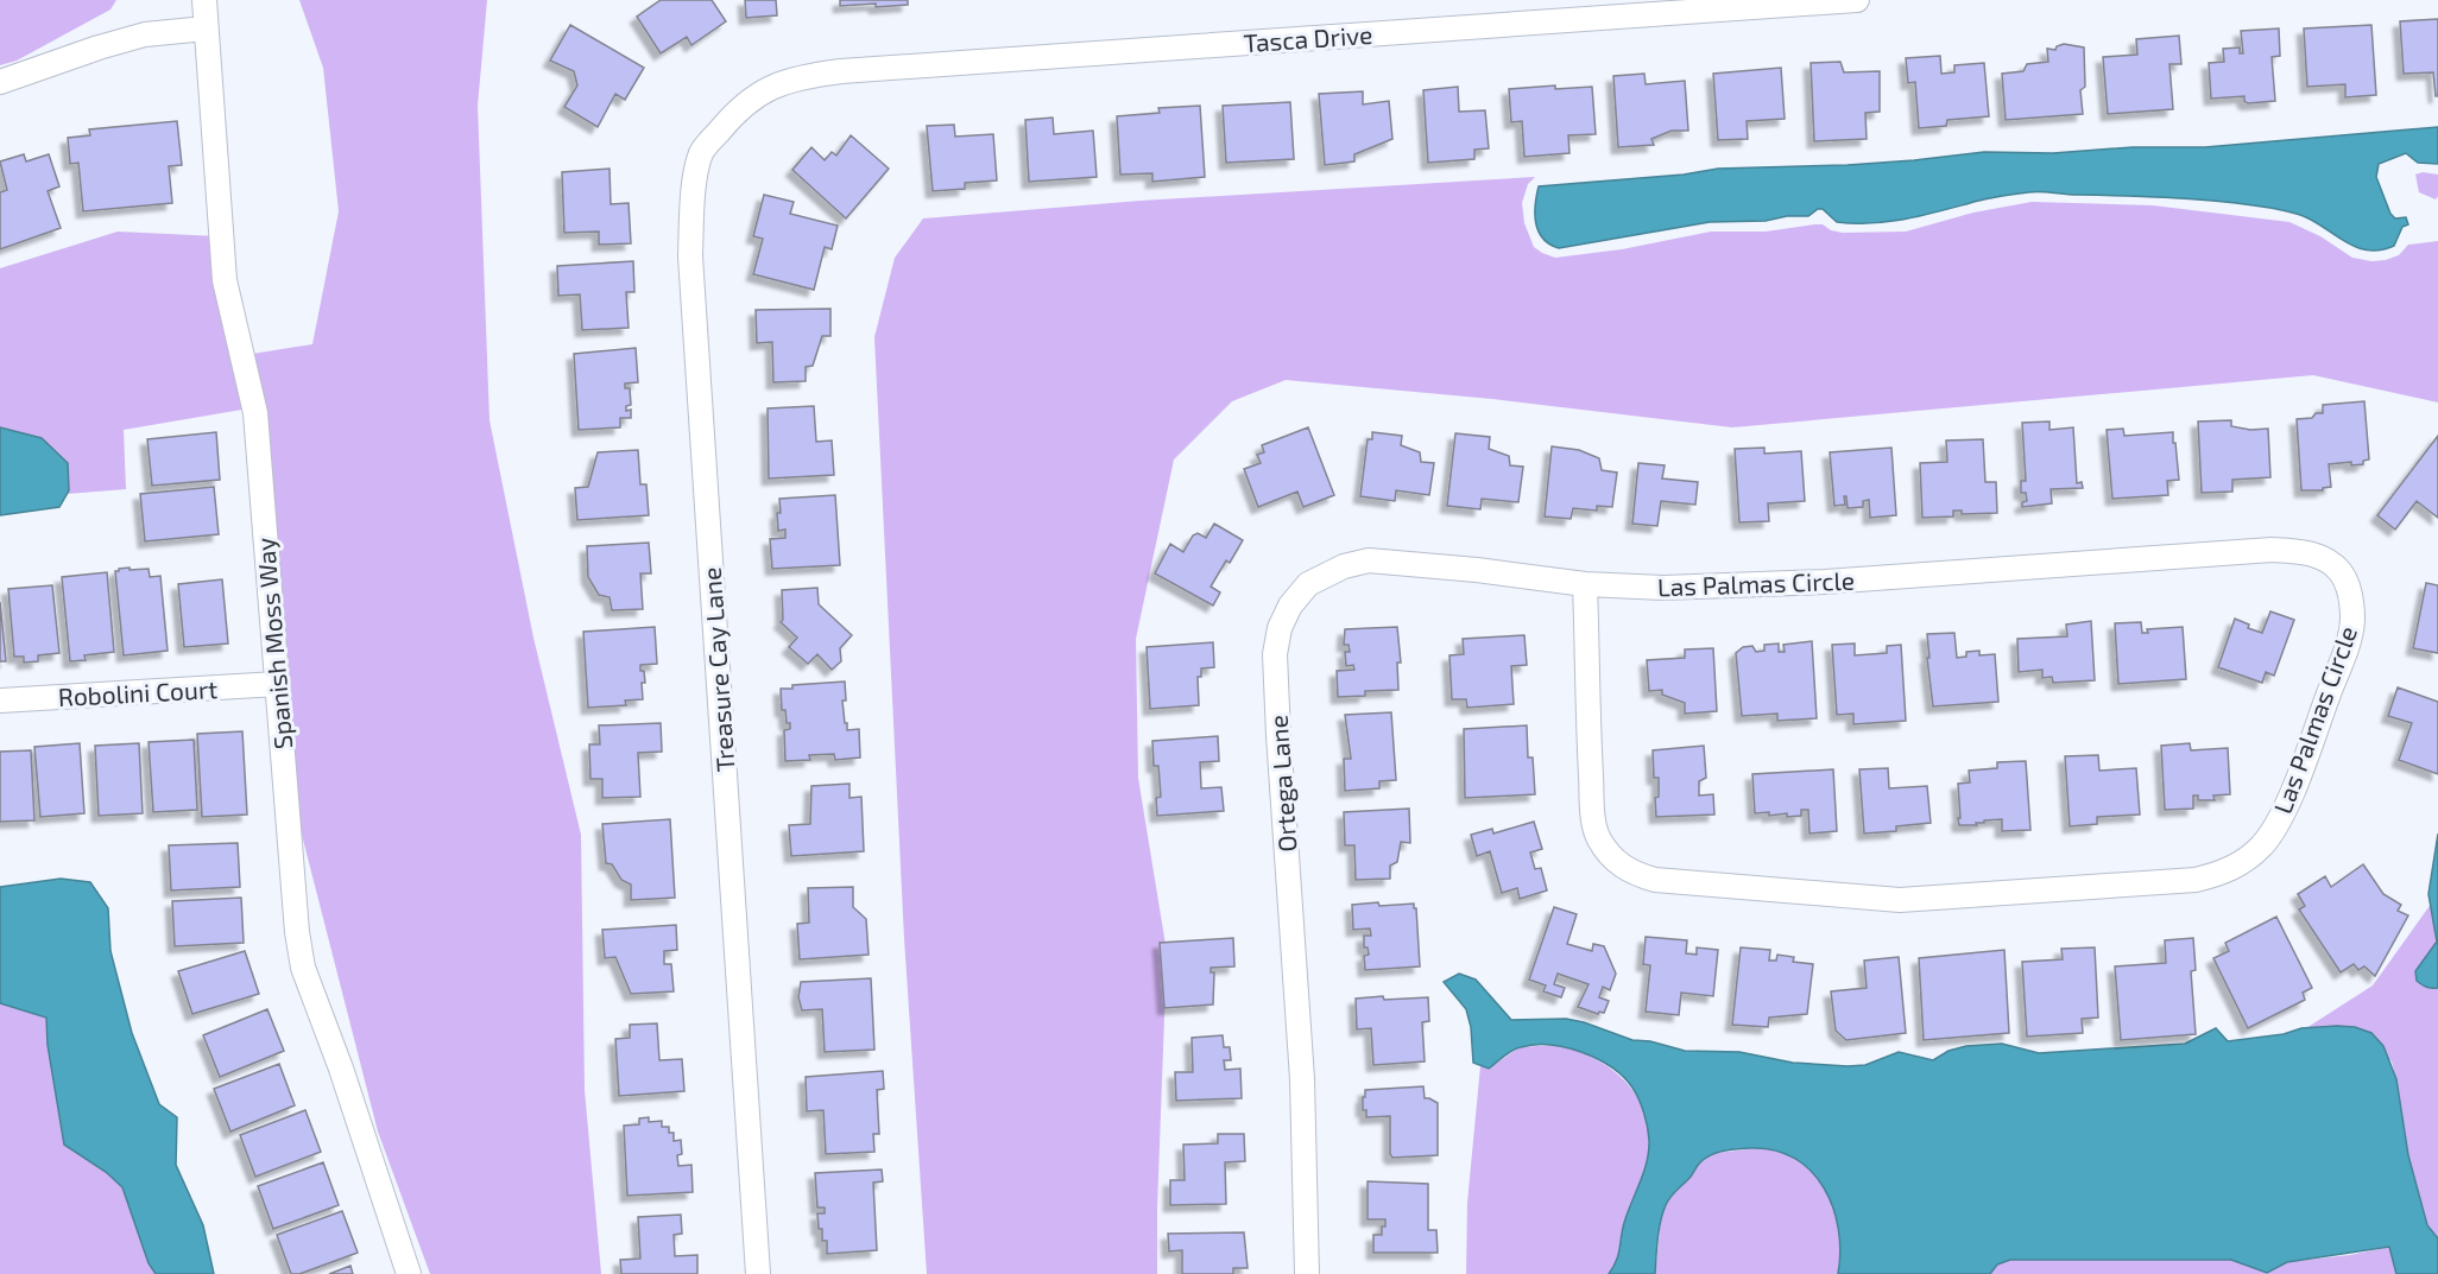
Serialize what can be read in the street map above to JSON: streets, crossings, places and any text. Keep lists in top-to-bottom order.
{
  "streets": {
    "street": [
      "Tasca Drive",
      "Las Palmas Circle",
      "Spanish Moss Way",
      "Treasure Cay Lane",
      "Robolini Court",
      "Ortega Lane"
    ]
  },
  "crossings": [
    ["Tasca Drive", "Treasure Cay Lane"],
    ["Las Palmas Circle", "Ortega Lane"],
    ["Spanish Moss Way", "Robolini Court"]
  ]
}
